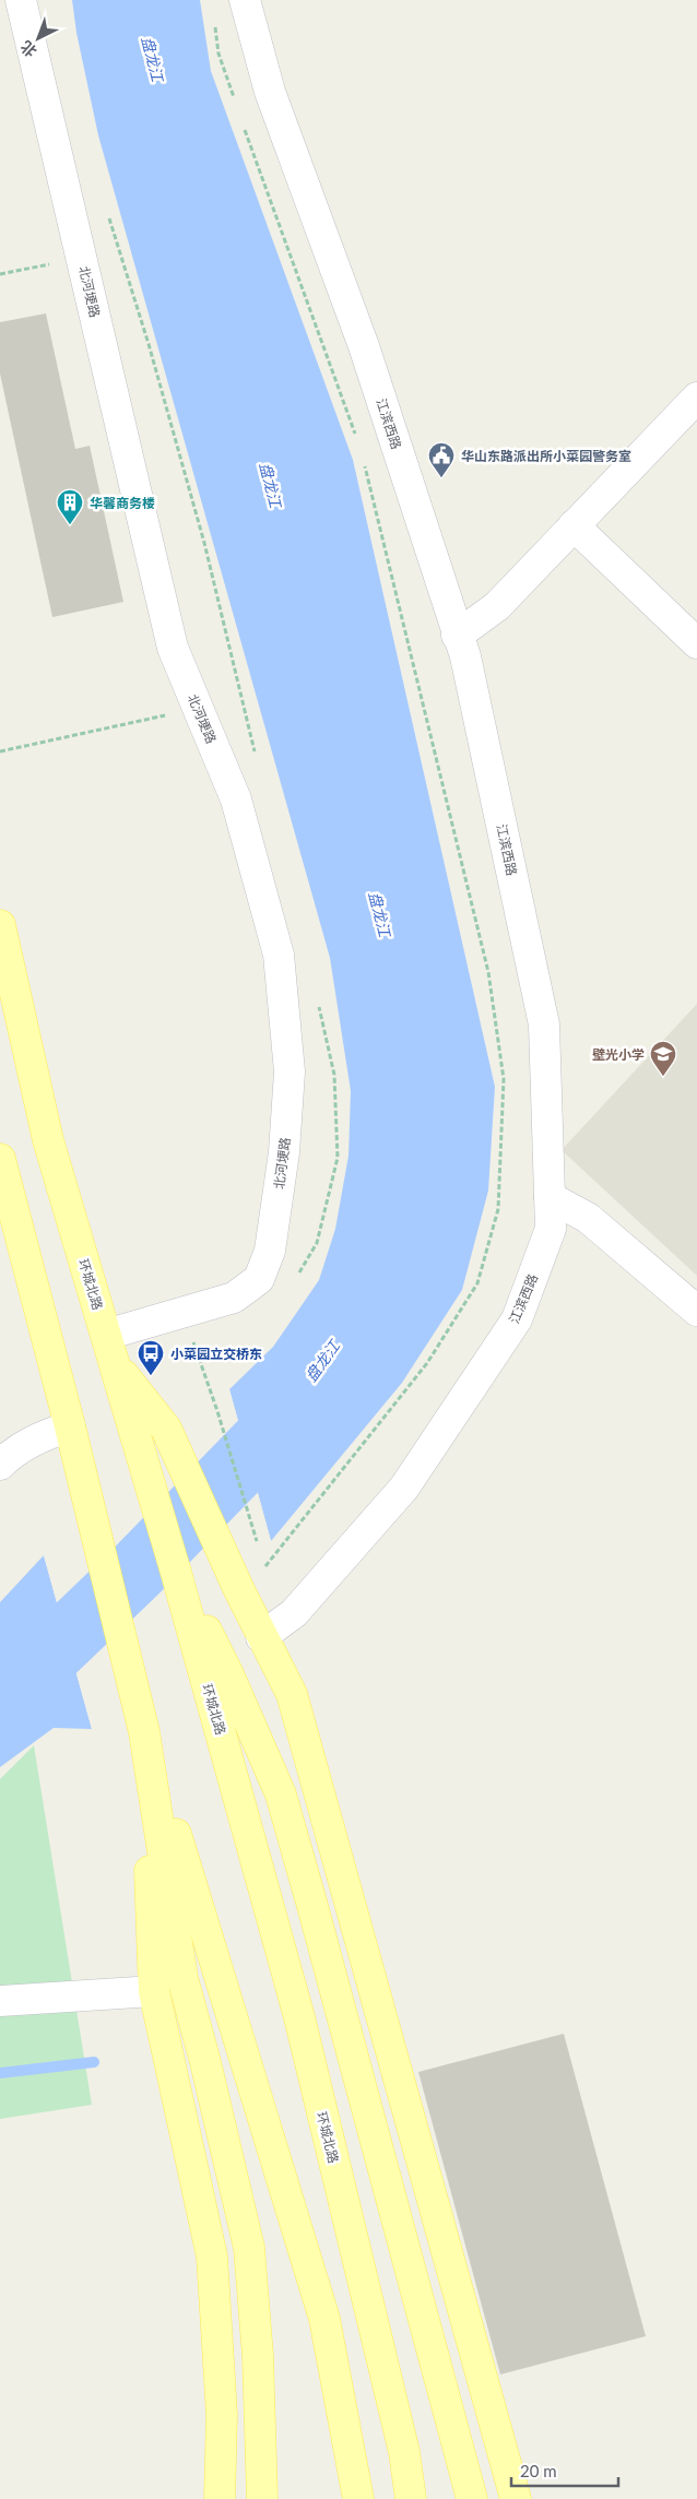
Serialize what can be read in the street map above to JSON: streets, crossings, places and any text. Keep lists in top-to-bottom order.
{
  "streets": {
    "main road": ["环城北路"],
    "street": ["北河埂路", "江滨西路"]
  },
  "crossings": [
    ["北河埂路", "环城北路"]
  ],
  "water": ["盘龙江"],
  "places": {
    "public building": ["华山东路派出所小菜园警务室"],
    "building": ["华馨商务楼"],
    "school or university": ["壁光小学"],
    "bus stop": ["小菜园立交桥东"]
  },
  "scale_bar": "20 m",
  "north": "bottom left"
}
